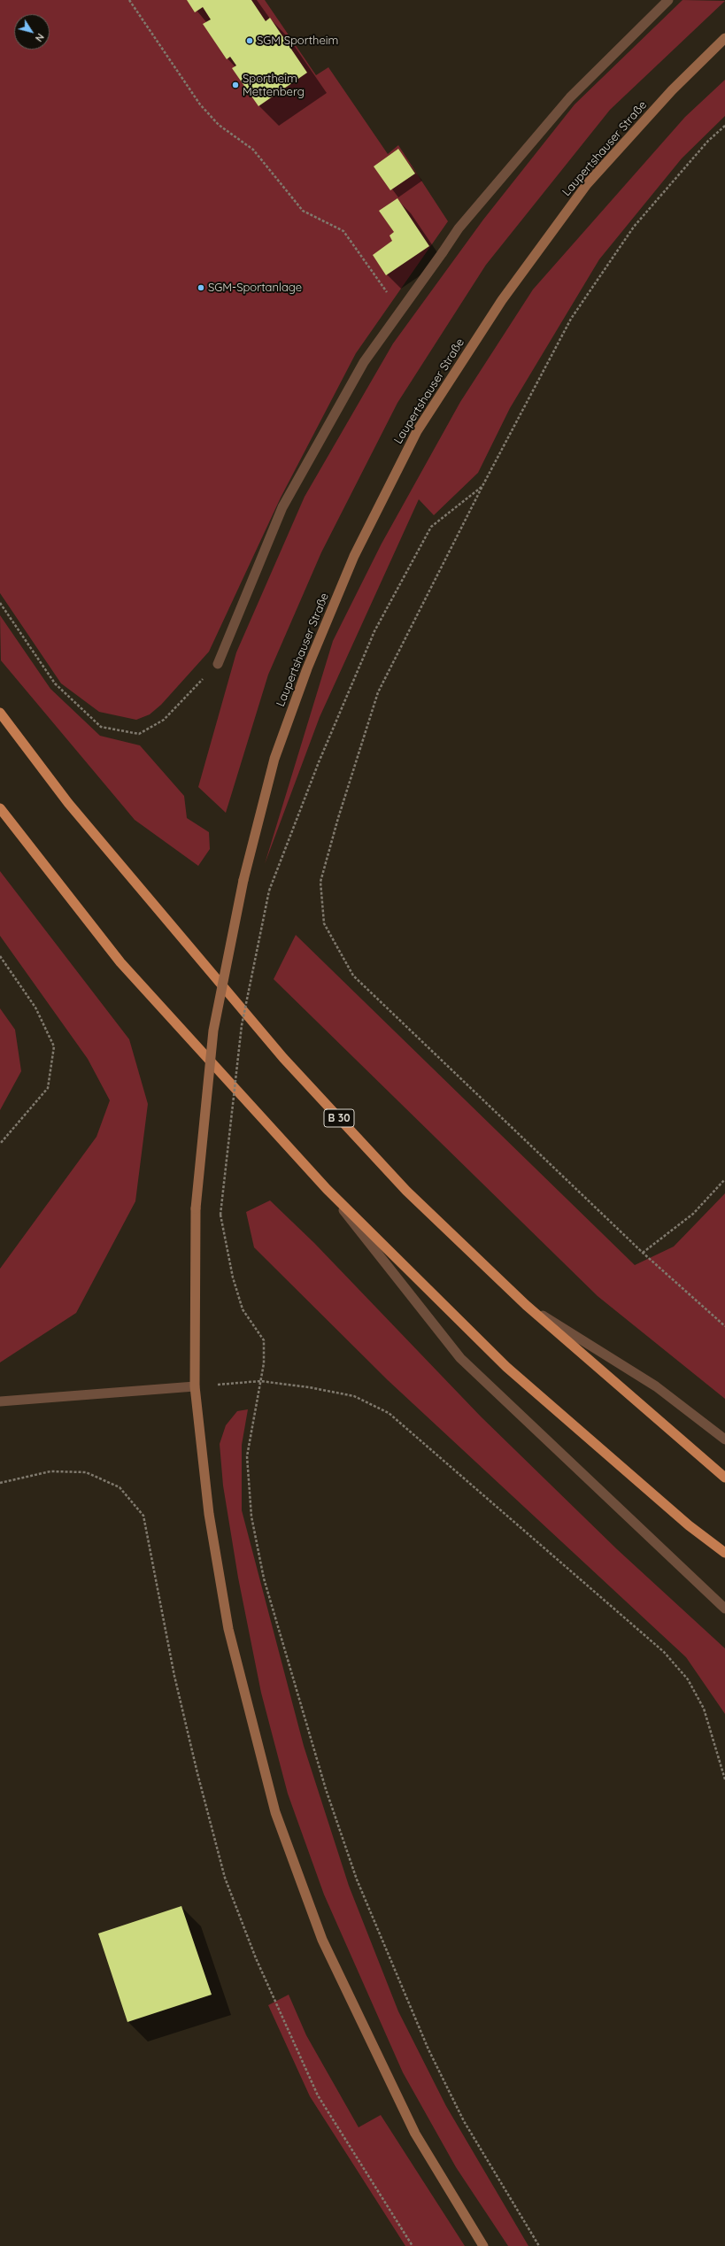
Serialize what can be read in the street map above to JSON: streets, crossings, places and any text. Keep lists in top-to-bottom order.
{
  "streets": {
    "highway": ["B 30"],
    "main road": ["Laupertshauser Straße"]
  },
  "places": ["SGM Sportheim", "Sportheim Mettenberg", "SGM-Sportanlage"],
  "north": "bottom right"
}
